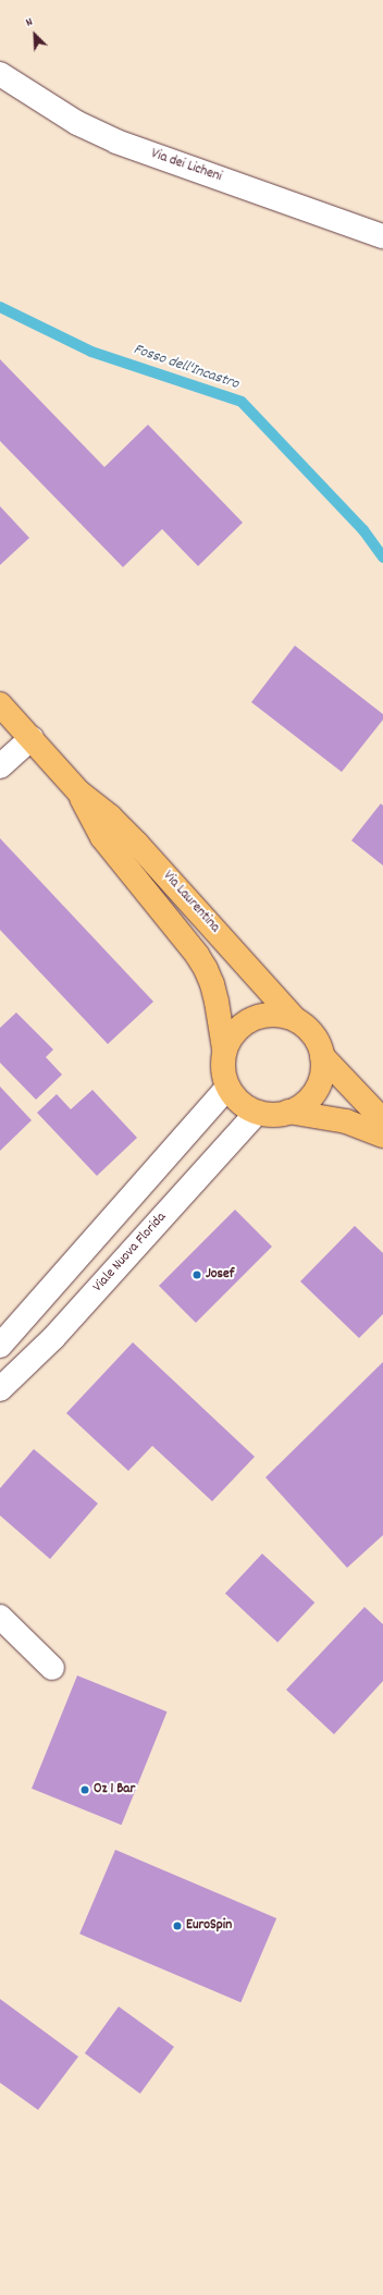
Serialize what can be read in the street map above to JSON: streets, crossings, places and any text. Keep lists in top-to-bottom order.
{
  "streets": {
    "main road": ["Via Laurentina"],
    "street": ["Via dei Licheni", "Viale Nuova Florida"]
  },
  "crossings": [
    ["Via Laurentina", "Viale Nuova Florida"]
  ],
  "water": ["Fosso dell'Incastro"],
  "places": ["Josef", "Oz 1 Bar", "EuroSpin"],
  "north": "top left"
}
